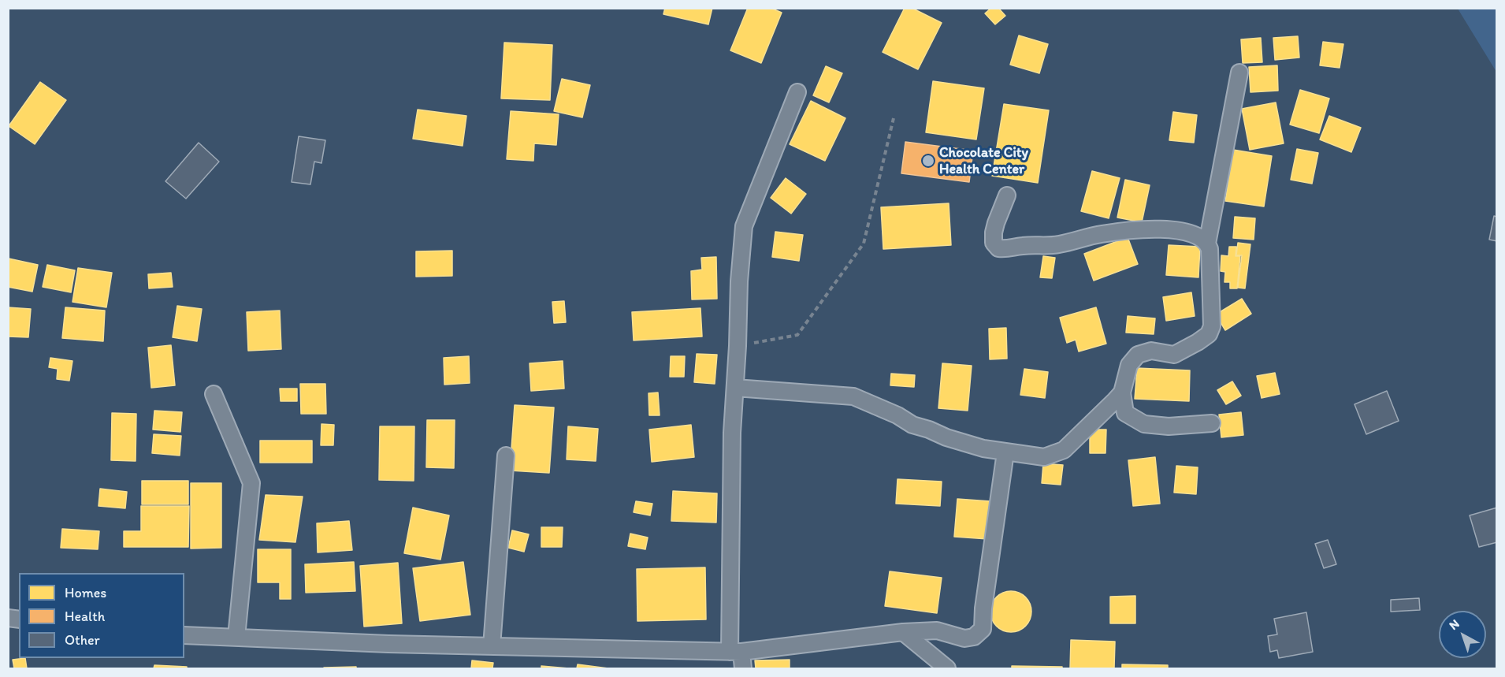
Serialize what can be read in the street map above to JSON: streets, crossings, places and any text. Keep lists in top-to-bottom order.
{
  "places": ["Chocolate City Health Center"],
  "legend": ["Homes", "Health", "Other"],
  "north": "top left"
}
